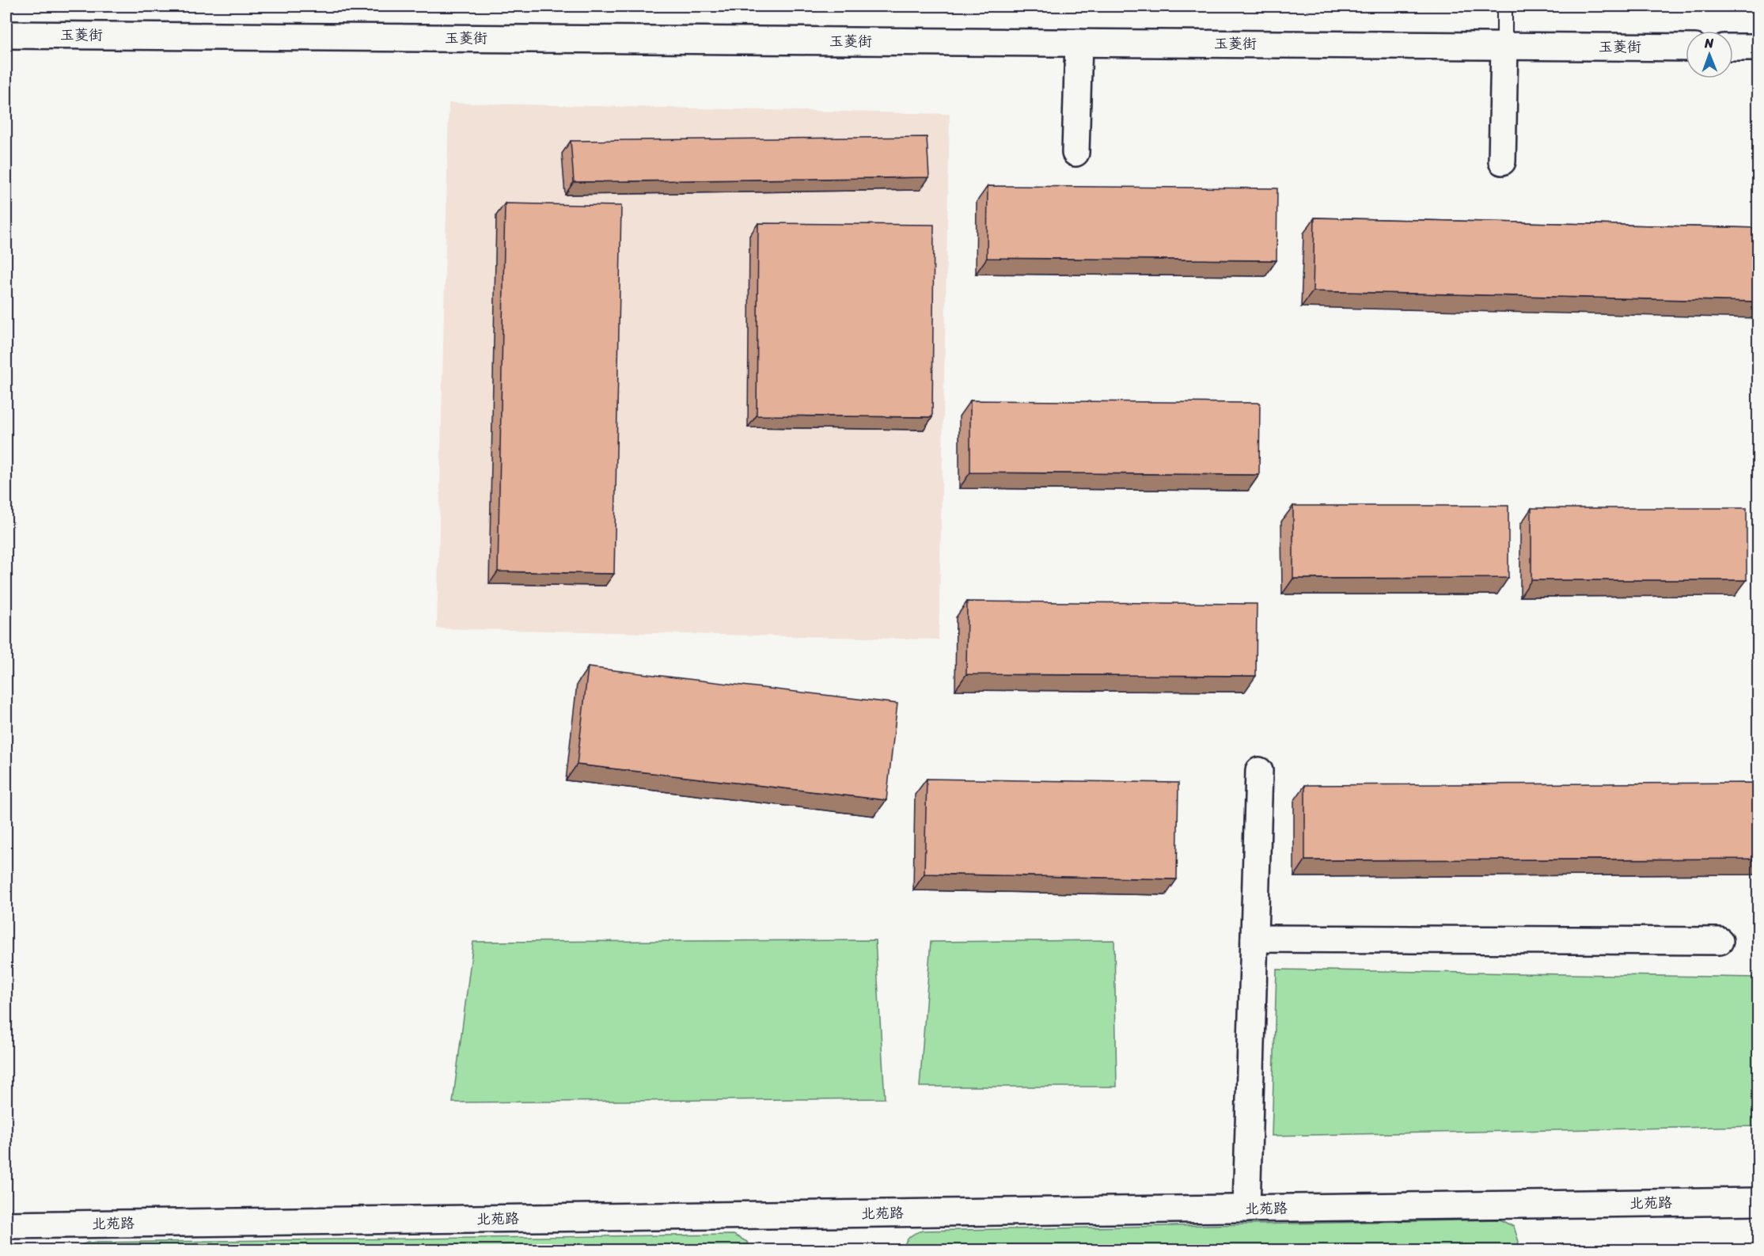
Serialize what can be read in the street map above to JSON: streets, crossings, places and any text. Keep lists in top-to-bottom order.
{
  "streets": {
    "street": ["玉菱街", "北苑路"]
  },
  "north": "top"
}
